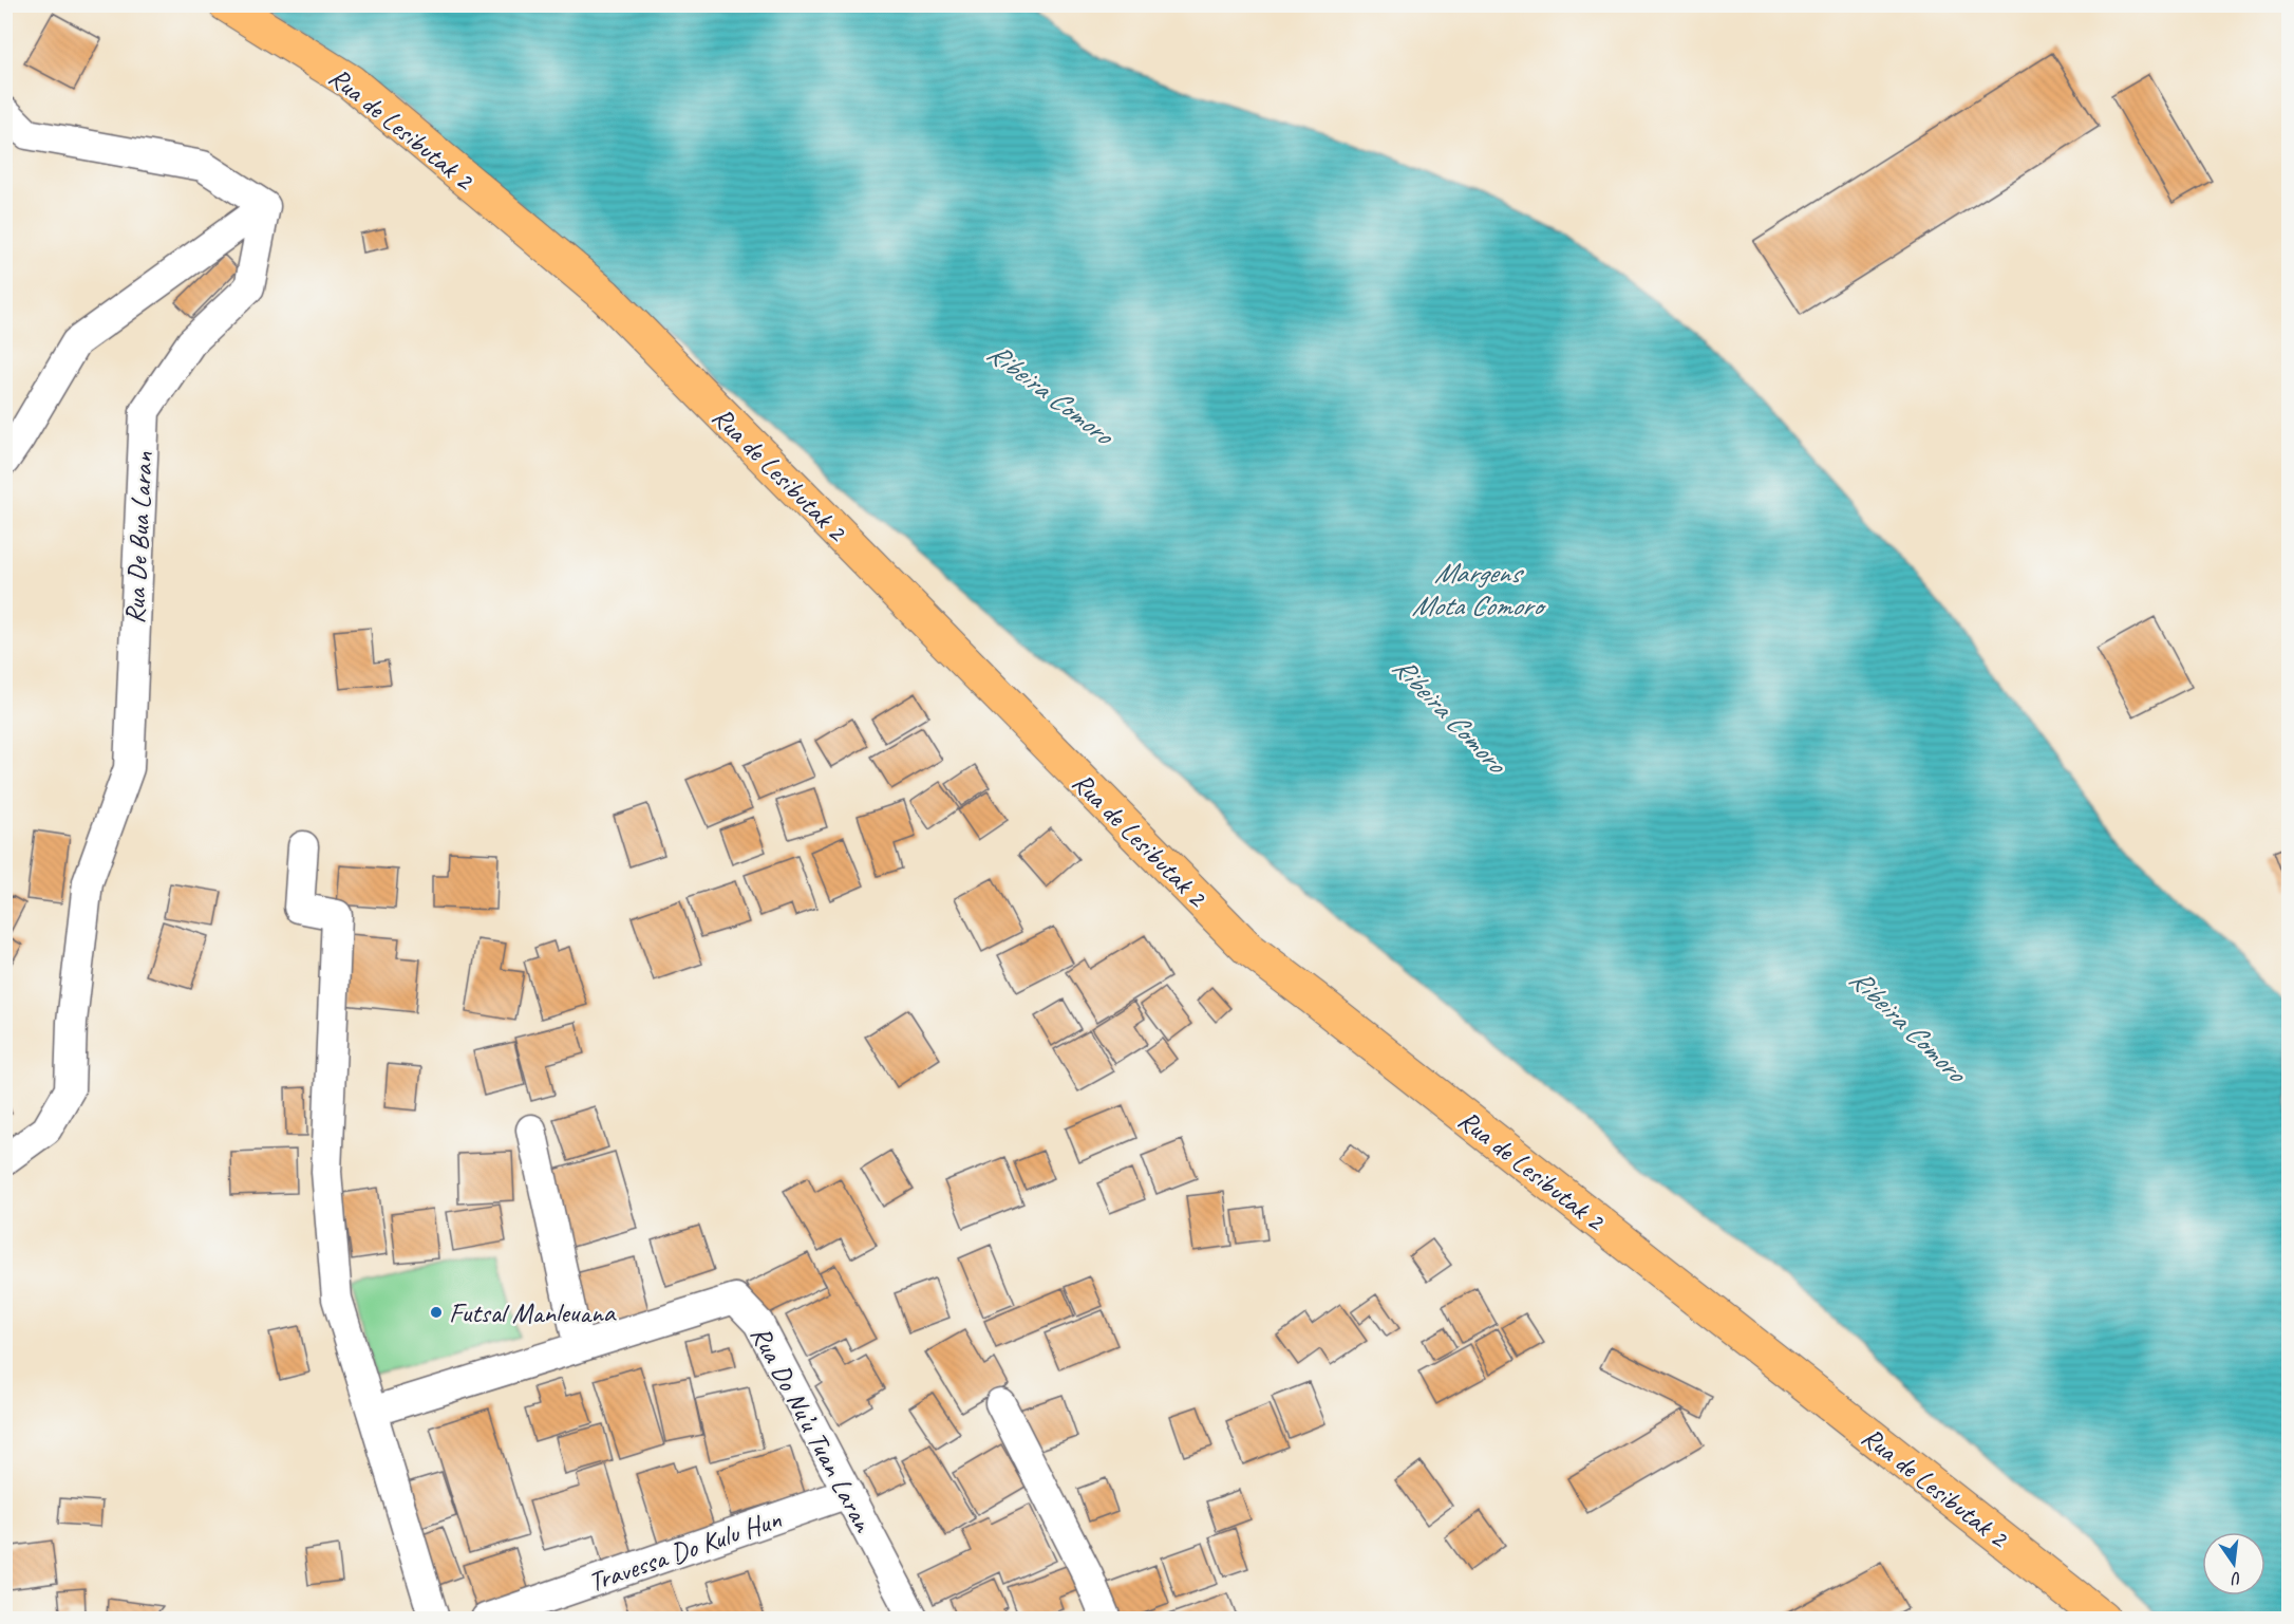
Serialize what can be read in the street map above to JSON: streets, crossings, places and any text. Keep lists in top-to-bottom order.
{
  "streets": {
    "main road": ["Rua de Lesibutak 2"],
    "street": ["Rua De Bua Laran", "Rua Do Nu’u Tuan Laran", "Travessa Do Kulu Hun"]
  },
  "crossings": [
    ["Rua Do Nu’u Tuan Laran", "Travessa Do Kulu Hun"]
  ],
  "water": ["Ribeira Comoro", "Margens Mota Comoro"],
  "places": ["Futsal Manleuana"],
  "north": "bottom"
}
